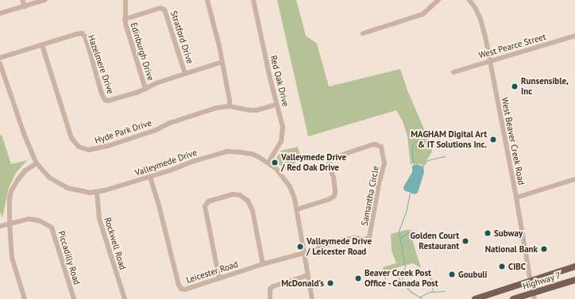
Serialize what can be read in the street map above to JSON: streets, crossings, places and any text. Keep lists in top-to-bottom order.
{
  "streets": {
    "main road": ["Highway 7"],
    "street": [
      "Stratford Drive",
      "West Pearce Street",
      "Edinburgh Drive",
      "Hazelmere Drive",
      "Red Oak Drive",
      "Hyde Park Drive",
      "West Beaver Creek Road",
      "Valleymede Drive",
      "Samantha Circle",
      "Rockwell Road",
      "Piccadilly Road",
      "Leicester Road"
    ]
  },
  "crossings": [
    ["Stratford Drive", "Edinburgh Drive"],
    ["Stratford Drive", "Hazelmere Drive"],
    ["West Pearce Street", "West Beaver Creek Road"],
    ["Edinburgh Drive", "Hazelmere Drive"],
    ["Hazelmere Drive", "Hyde Park Drive"],
    ["Red Oak Drive", "Hyde Park Drive"],
    ["Red Oak Drive", "Valleymede Drive"],
    ["West Beaver Creek Road", "Highway 7"],
    ["Valleymede Drive", "Samantha Circle"],
    ["Valleymede Drive", "Rockwell Road"],
    ["Valleymede Drive", "Leicester Road"],
    ["Samantha Circle", "Leicester Road"]
  ],
  "places": [
    "Runsensible, Inc",
    "MAGHAM Digital Art & IT Solutions Inc.",
    "Valleymede Drive / Red Oak Drive",
    "Subway",
    "Golden Court Restaurant",
    "Valleymede Drive / Leicester Road",
    "National Bank",
    "CIBC",
    "Goubuli",
    "Beaver Creek Post Office - Canada Post",
    "McDonald's"
  ]
}
